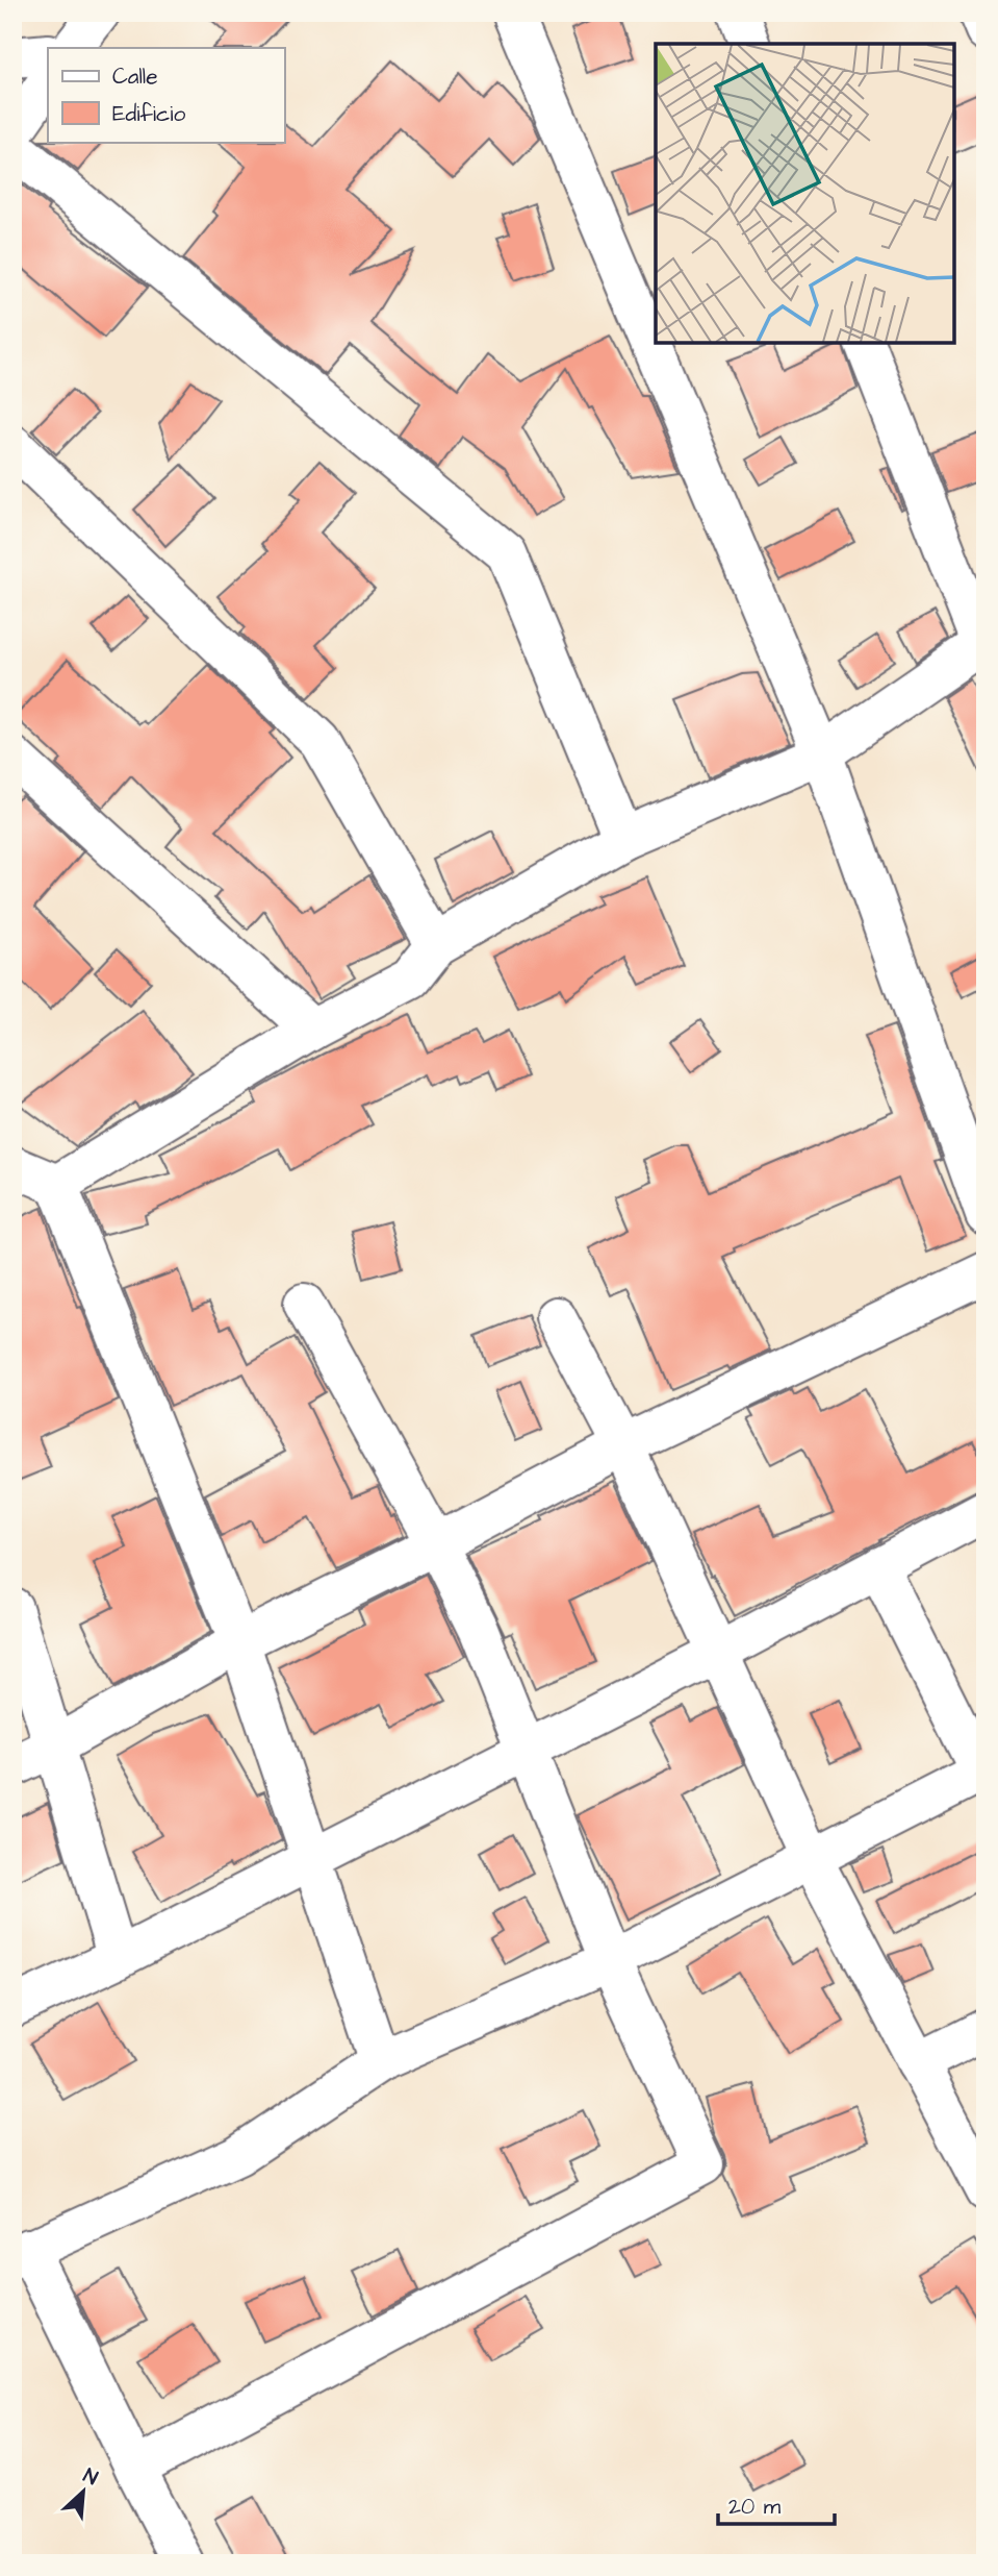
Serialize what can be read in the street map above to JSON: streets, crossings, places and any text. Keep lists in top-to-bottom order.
{
  "legend": ["Calle", "Edificio"],
  "scale_bar": "20 m",
  "north": "top right"
}
